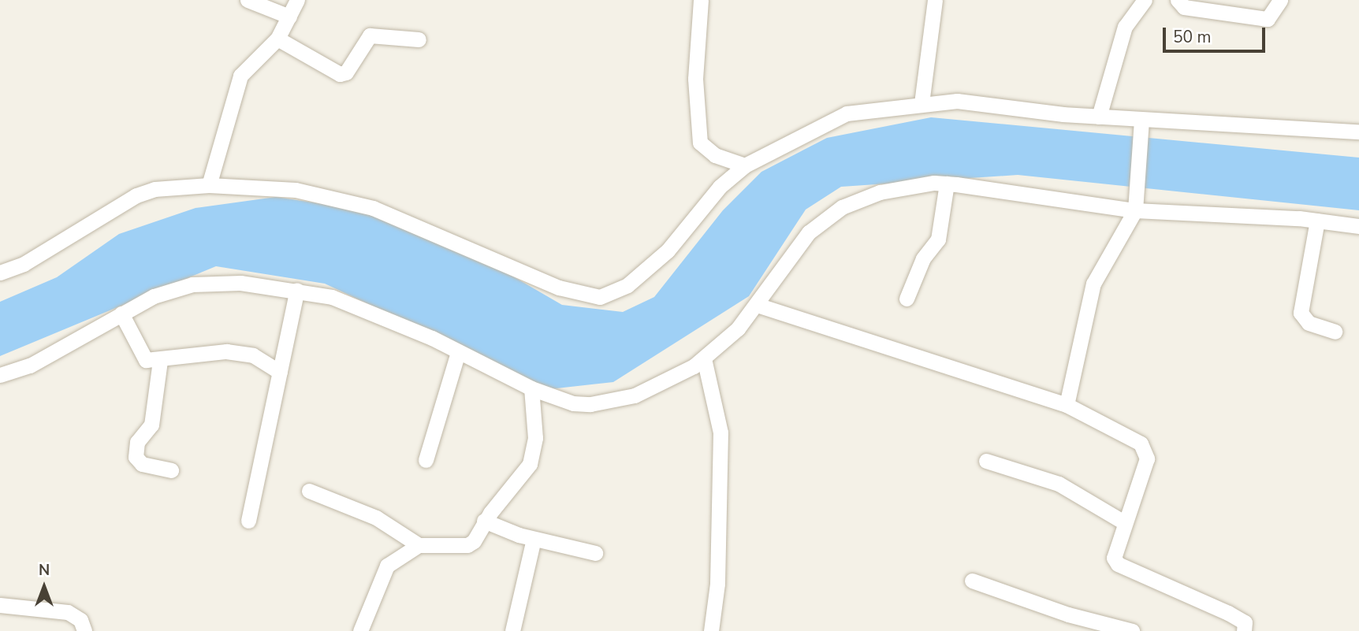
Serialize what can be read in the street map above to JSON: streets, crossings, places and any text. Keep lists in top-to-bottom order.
{
  "scale_bar": "50 m",
  "north": "top"
}
